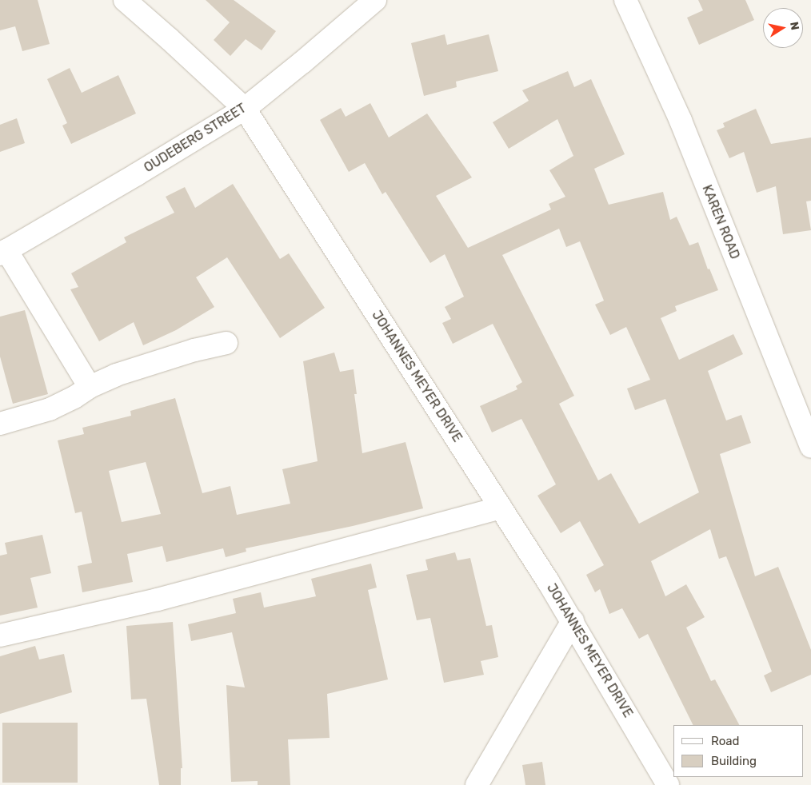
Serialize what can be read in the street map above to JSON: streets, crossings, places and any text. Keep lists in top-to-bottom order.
{
  "streets": {
    "street": ["OUDEBERG STREET", "KAREN ROAD", "JOHANNES MEYER DRIVE"]
  },
  "crossings": [
    ["OUDEBERG STREET", "JOHANNES MEYER DRIVE"]
  ],
  "legend": ["Road", "Building"],
  "north": "right"
}
